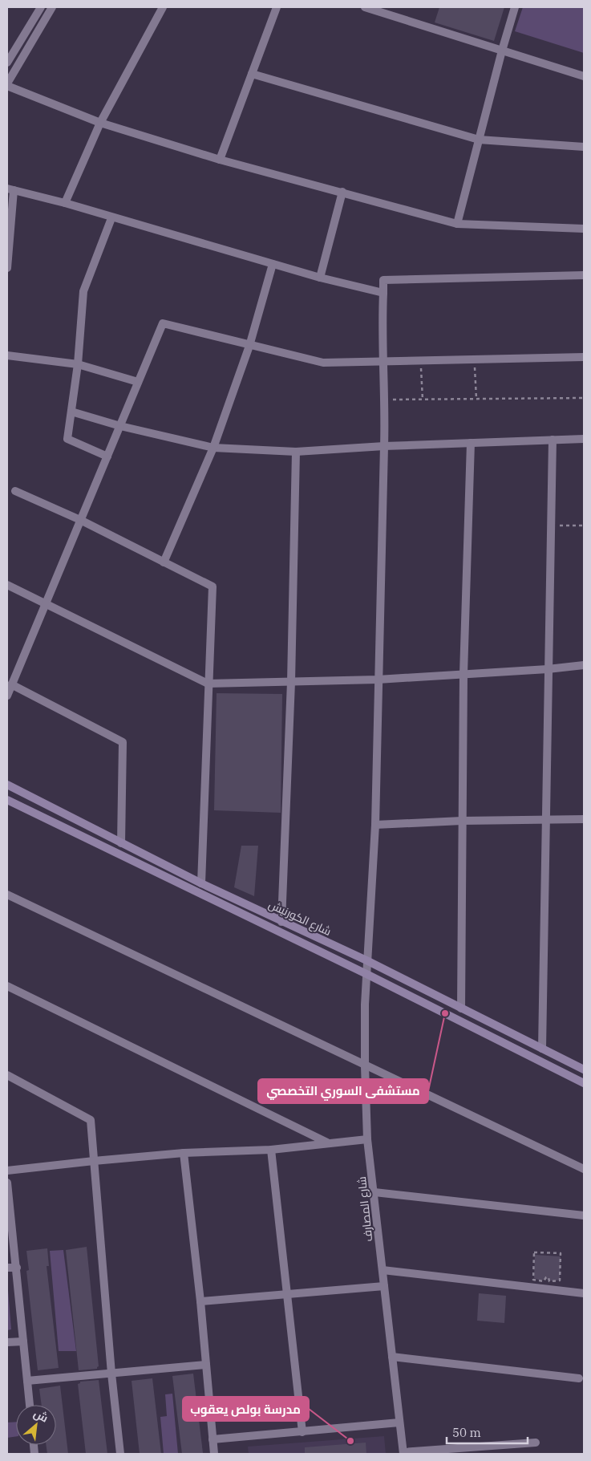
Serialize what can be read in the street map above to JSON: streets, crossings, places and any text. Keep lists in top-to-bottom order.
{
  "streets": {
    "street": ["شارع الكورنيش", "شارع المصارف"]
  },
  "crossings": [
    ["شارع الكورنيش", "شارع المصارف"]
  ],
  "places": ["مستشفى السوري التخصصي", "مدرسة بولص يعقوب"],
  "scale_bar": "50 m",
  "north": "top right"
}
